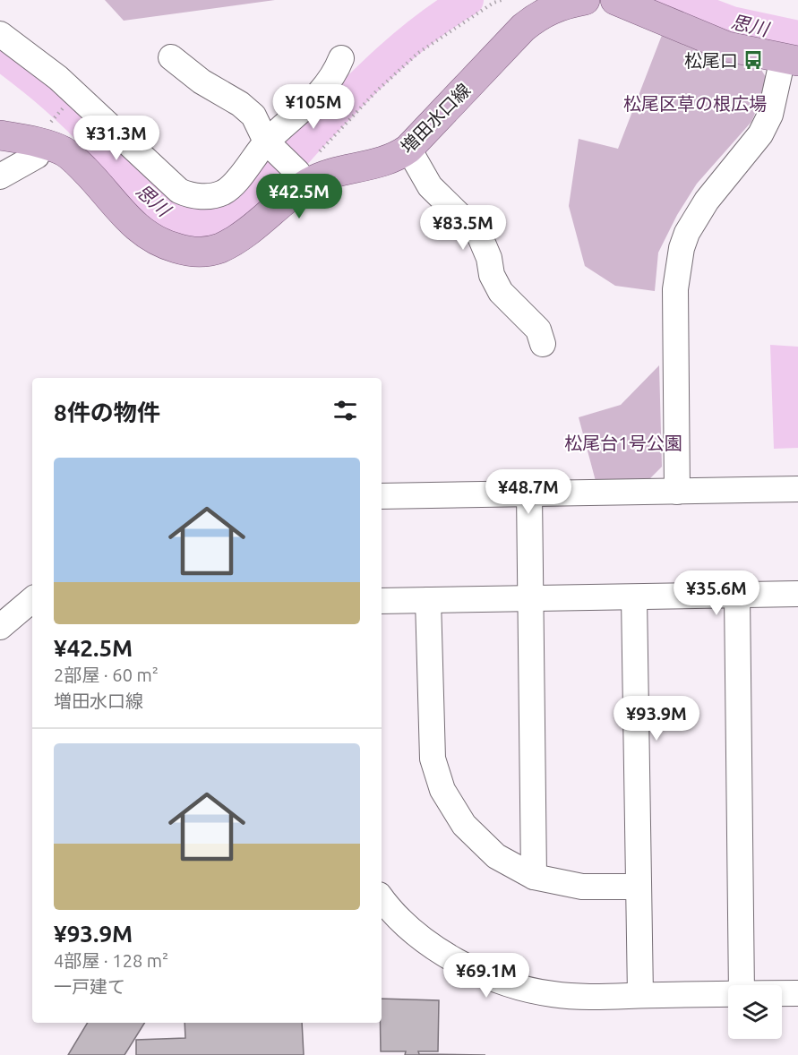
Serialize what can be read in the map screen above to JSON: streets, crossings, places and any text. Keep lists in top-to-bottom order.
{
  "streets": {
    "main road": ["増田水口線"]
  },
  "water": ["思川"],
  "parks": ["松尾区草の根広場", "松尾台1号公園"],
  "places": {
    "bus stop": ["松尾口"]
  },
  "page": {
    "price": [
      "¥105M",
      "¥31.3M",
      "¥42.5M",
      "¥83.5M",
      "¥48.7M",
      "¥35.6M",
      "¥93.9M",
      "¥69.1M"
    ],
    "heading": "8件の物件",
    "list": [
      {
        "name": "¥42.5M",
        "note": "2部屋 · 60 m² · 増田水口線"
      },
      {
        "name": "¥93.9M",
        "note": "4部屋 · 128 m² · 一戸建て"
      }
    ]
  }
}
